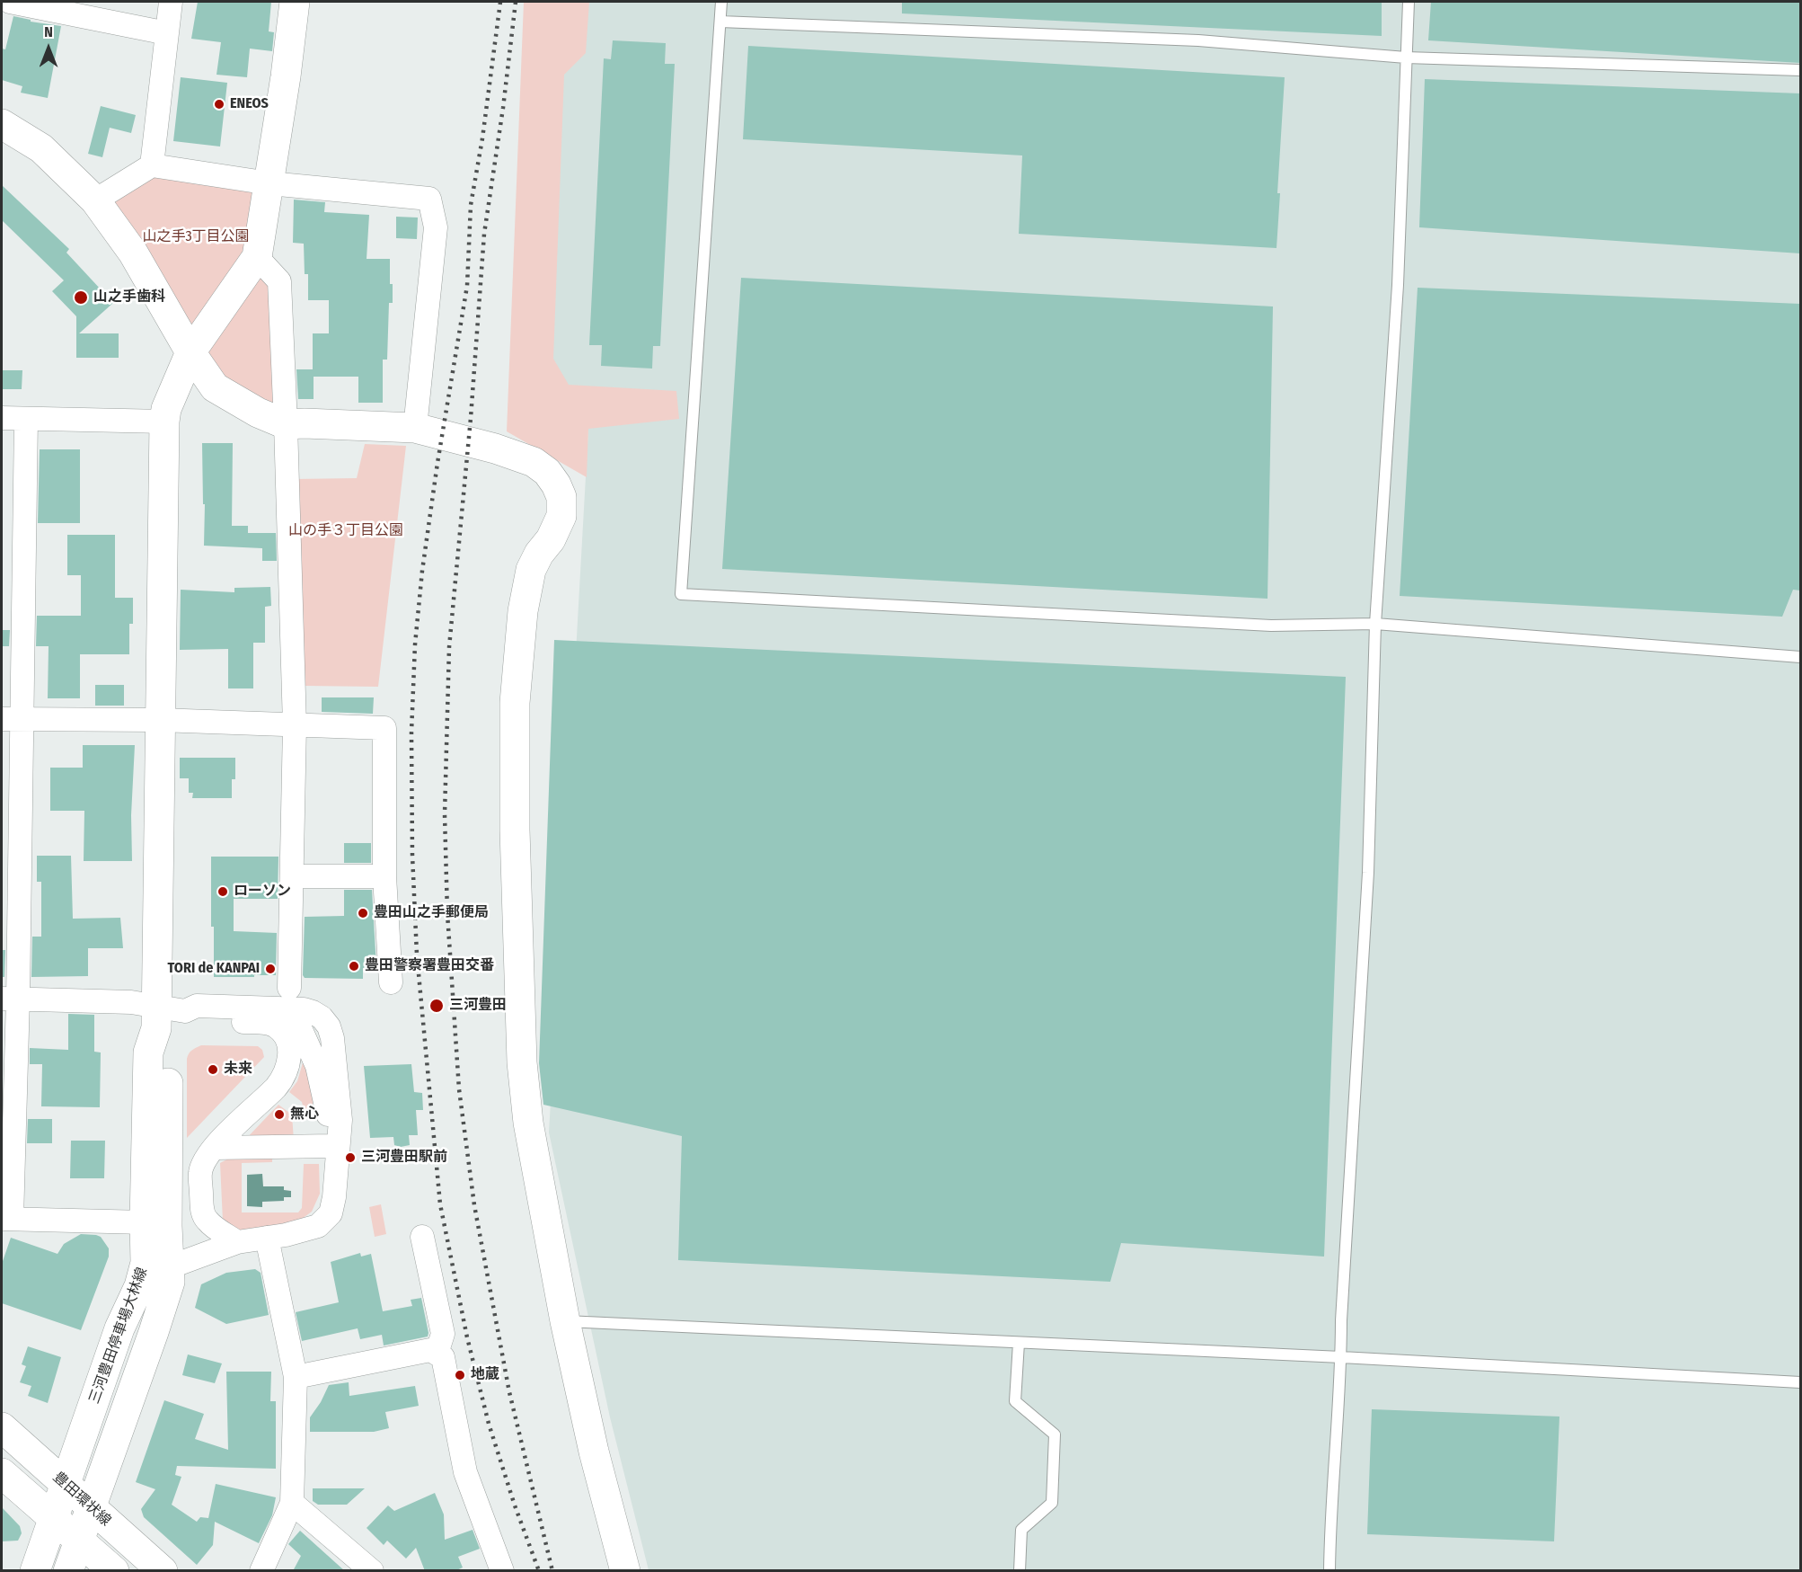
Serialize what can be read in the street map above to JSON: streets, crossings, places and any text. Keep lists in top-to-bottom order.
{
  "streets": {
    "street": ["三河豊田停車場大林線", "豊田環状線"]
  },
  "crossings": [
    ["三河豊田停車場大林線", "豊田環状線"]
  ],
  "parks": ["山之手3丁目公園", "山の手３丁目公園"],
  "places": [
    "ENEOS",
    "山之手歯科",
    "ローソン",
    "豊田山之手郵便局",
    "豊田警察署豊田交番",
    "TORI de KANPAI",
    "三河豊田",
    "未来",
    "無心",
    "三河豊田駅前",
    "地蔵"
  ],
  "north": "top"
}
